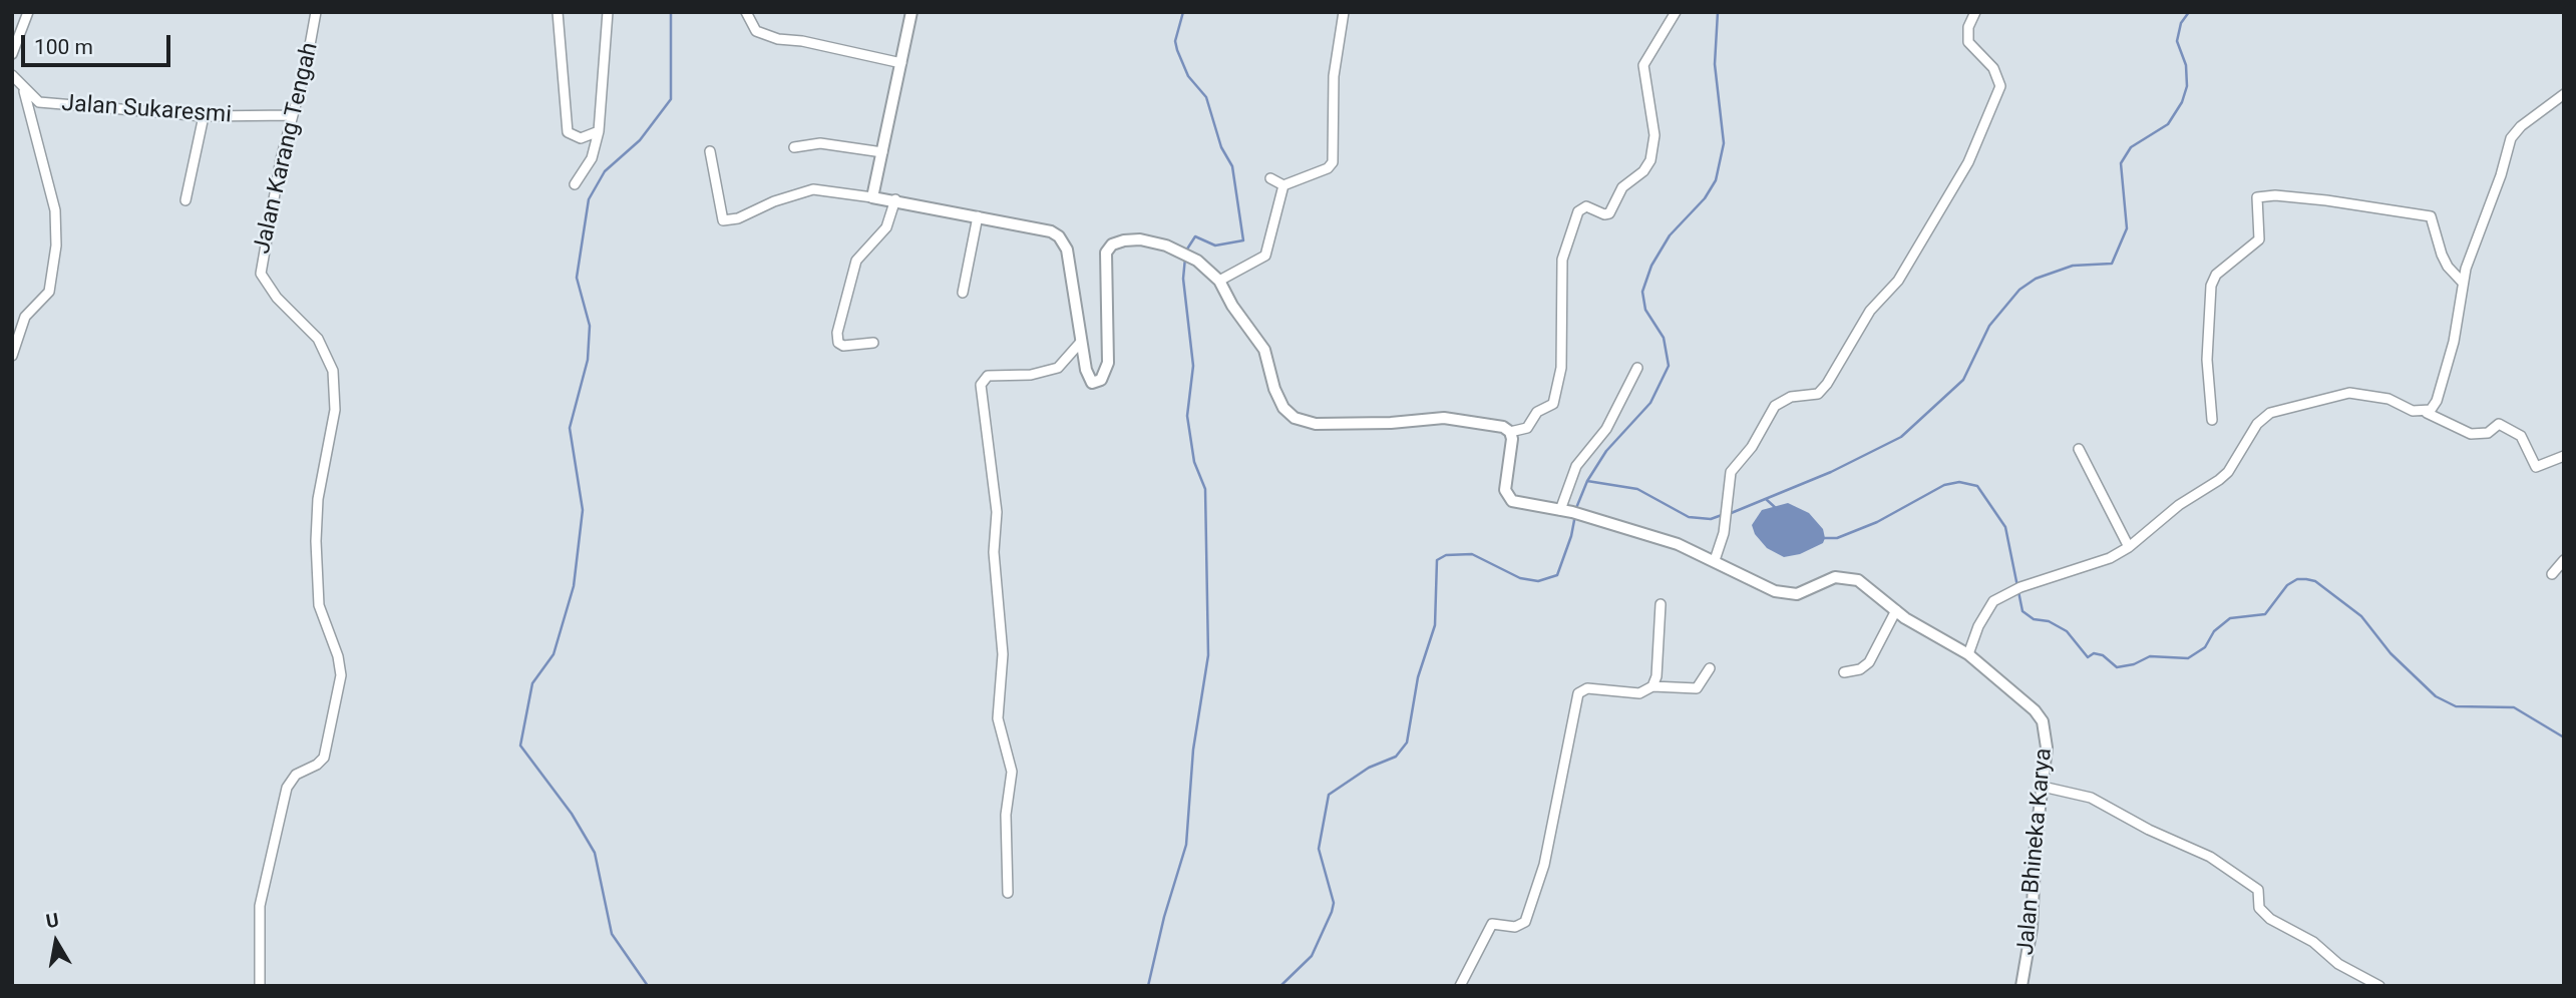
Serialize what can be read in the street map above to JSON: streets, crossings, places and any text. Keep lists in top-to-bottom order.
{
  "streets": {
    "street": ["Jalan Sukaresmi", "Jalan Karang Tengah", "Jalan Bhineka Karya"]
  },
  "crossings": [
    ["Jalan Sukaresmi", "Jalan Karang Tengah"]
  ],
  "scale_bar": "100 m",
  "north": "top"
}
